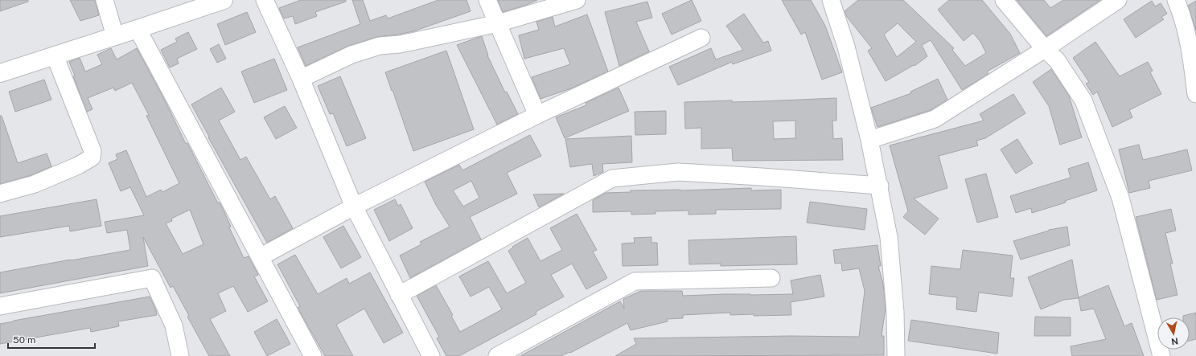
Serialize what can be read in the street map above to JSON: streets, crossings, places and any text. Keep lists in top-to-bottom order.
{
  "scale_bar": "50 m",
  "north": "bottom"
}
